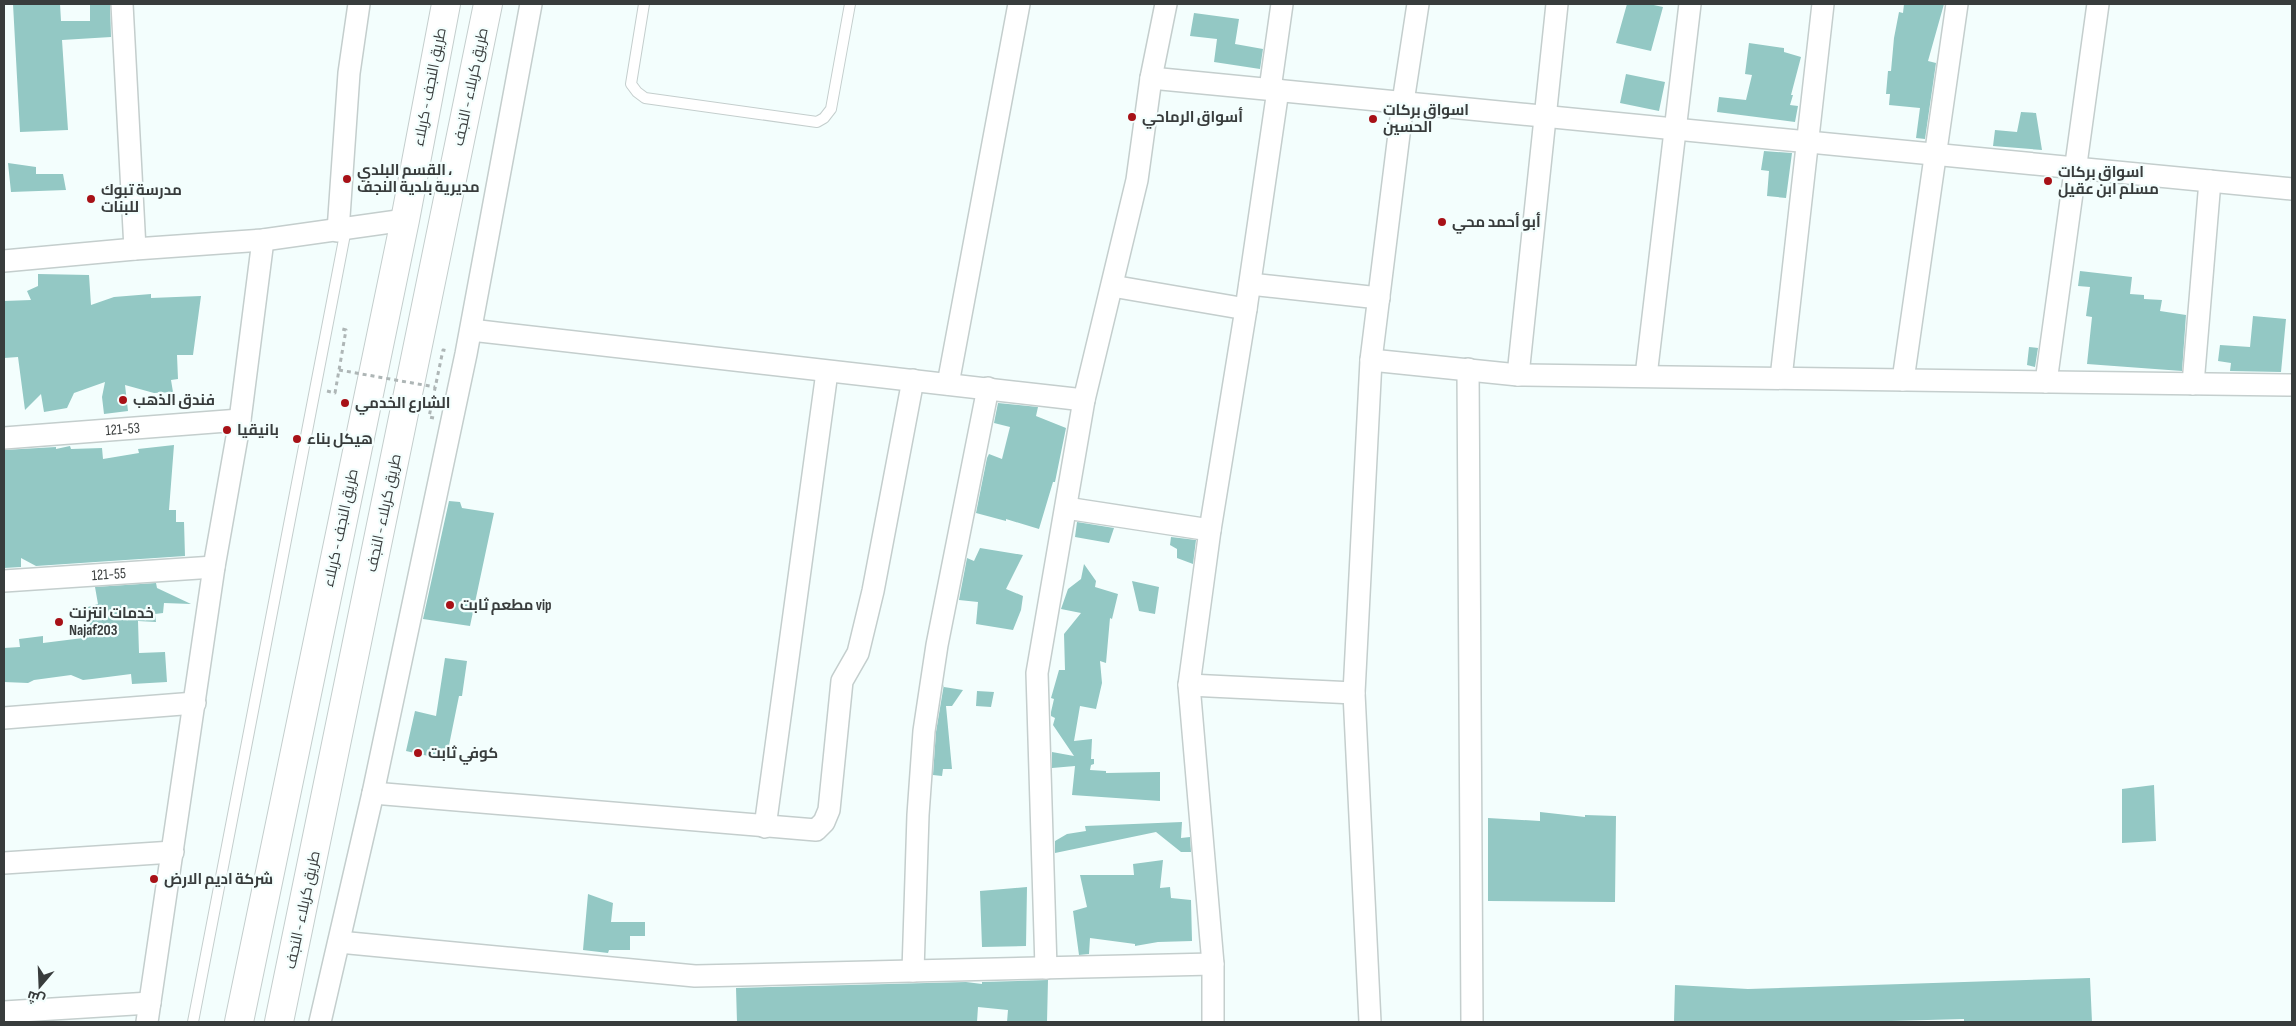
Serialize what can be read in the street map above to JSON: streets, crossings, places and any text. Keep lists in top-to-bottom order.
{
  "streets": {
    "highway": ["طريق النجف - کربلاء", "طريق کربلاء - النجف"],
    "street": ["121-53", "121-55"]
  },
  "places": [
    "أسواق الرماحي",
    "اسواق بركات الحسين",
    "القسم البلدي ، مديرية بلدية النجف",
    "اسواق بركات مسلم ابن عقيل",
    "مدرسة تبوك للبنات",
    "أبو أحمد محي",
    "فندق الذهب",
    "الشارع الخدمي",
    "بانيقيا",
    "هيكل بناء",
    "مطعم ثابت vip",
    "خدمات انترنت Najaf203",
    "كوفي ثابت",
    "شركة اديم الارض"
  ],
  "north": "bottom"
}
